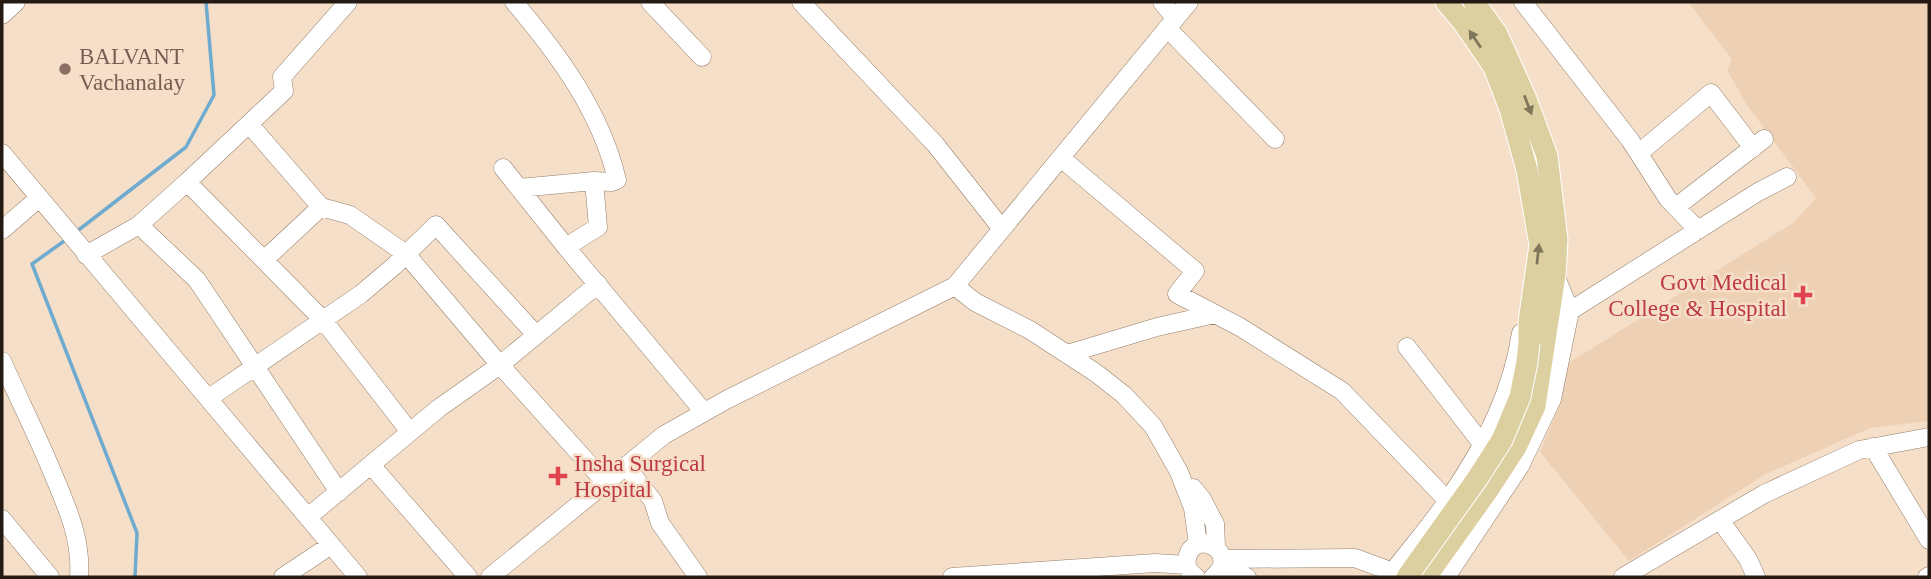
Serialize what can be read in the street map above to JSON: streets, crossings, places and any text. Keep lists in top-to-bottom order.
{
  "places": {
    "other": ["BALVANT Vachanalay"],
    "health": ["Govt Medical College & Hospital", "Insha Surgical Hospital"]
  }
}
